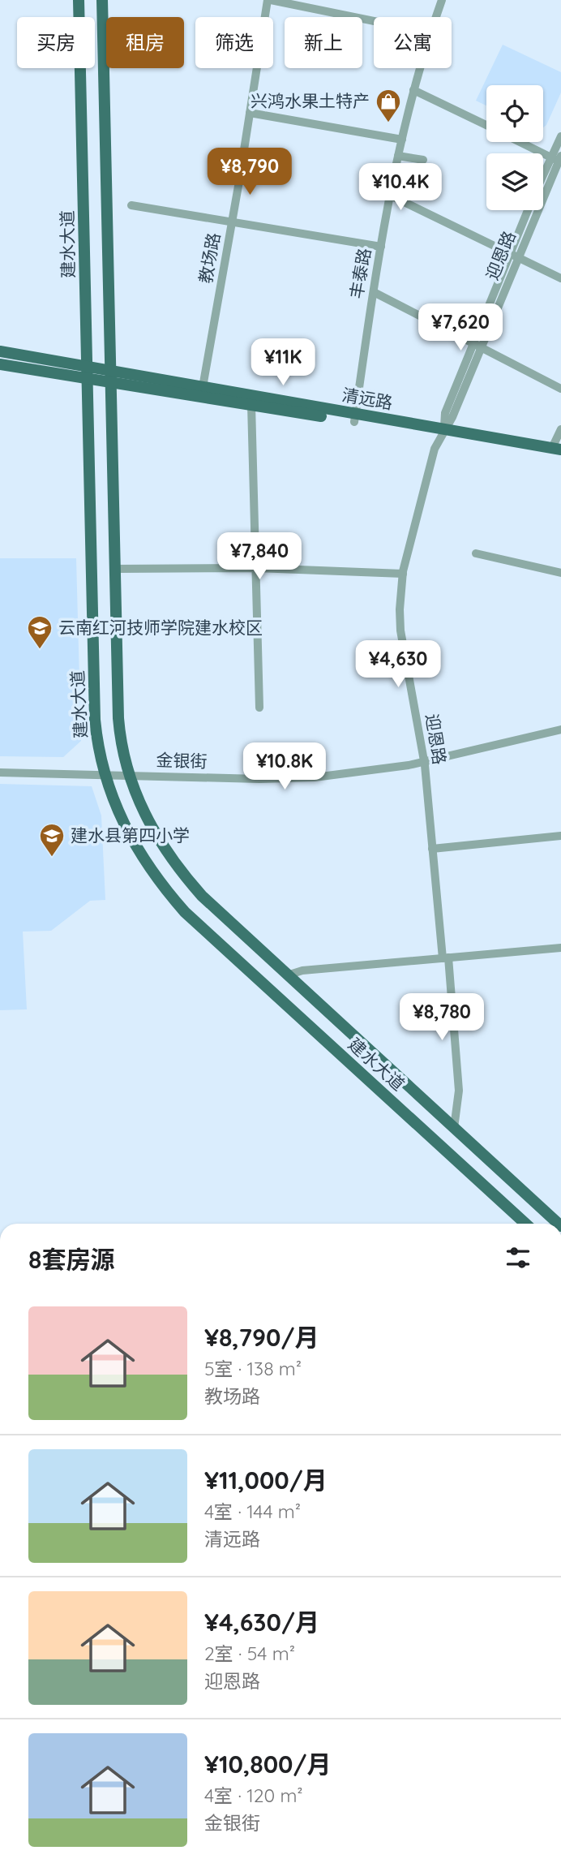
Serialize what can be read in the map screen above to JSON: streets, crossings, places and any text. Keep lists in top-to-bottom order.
{
  "streets": {
    "main road": ["建水大道", "清远路"],
    "street": [
      "迎恩路",
      "教场路",
      "丰泰路",
      "金银街"
    ]
  },
  "crossings": [
    ["建水大道", "迎恩路"],
    ["建水大道", "清远路"],
    ["建水大道", "金银街"],
    ["迎恩路", "清远路"],
    ["迎恩路", "金银街"],
    ["教场路", "清远路"],
    ["丰泰路", "清远路"]
  ],
  "places": {
    "shop": ["兴鸿水果土特产"],
    "school or university": ["云南红河技师学院建水校区", "建水县第四小学"]
  },
  "page": {
    "chip": [
      "买房",
      "租房",
      "筛选",
      "新上",
      "公寓"
    ],
    "price": [
      "¥8,790",
      "¥10.4K",
      "¥7,620",
      "¥11K",
      "¥7,840",
      "¥4,630",
      "¥10.8K",
      "¥8,780"
    ],
    "heading": "8套房源",
    "list": [
      {
        "name": "¥8,790/月",
        "note": "5室 · 138 m² · 教场路"
      },
      {
        "name": "¥11,000/月",
        "note": "4室 · 144 m² · 清远路"
      },
      {
        "name": "¥4,630/月",
        "note": "2室 · 54 m² · 迎恩路"
      },
      {
        "name": "¥10,800/月",
        "note": "4室 · 120 m² · 金银街"
      }
    ]
  }
}
